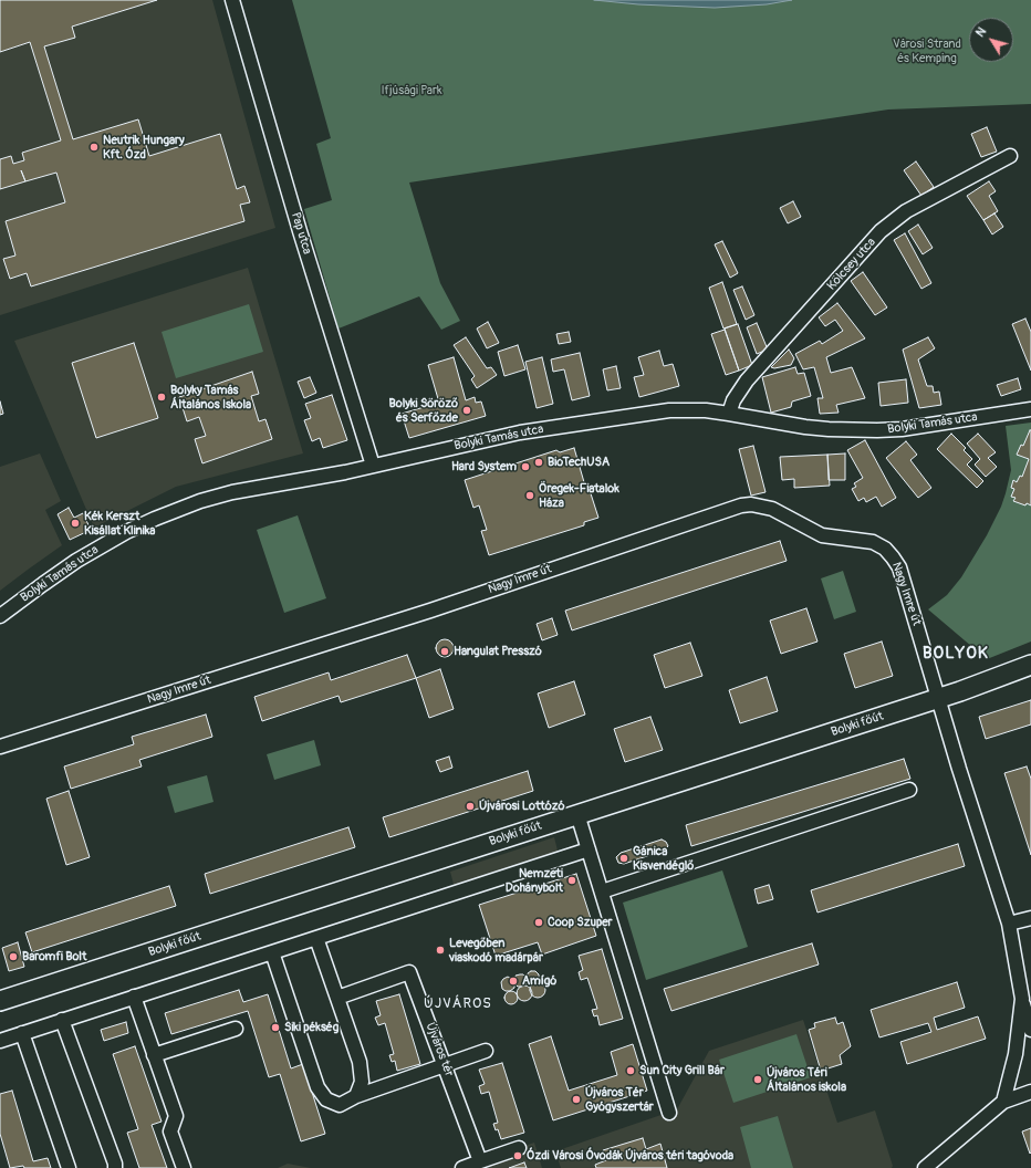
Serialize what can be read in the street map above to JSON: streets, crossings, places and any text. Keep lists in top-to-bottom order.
{
  "streets": {
    "main road": ["Bolyki főút"],
    "street": [
      "Pap utca",
      "Kölcsey utca",
      "Bolyki Tamás utca",
      "Nagy Imre út",
      "Újváros tér"
    ]
  },
  "crossings": [
    ["Pap utca", "Bolyki Tamás utca"],
    ["Kölcsey utca", "Bolyki Tamás utca"],
    ["Nagy Imre út", "Bolyki főút"]
  ],
  "districts": ["BOLYOK", "ÚJVÁROS"],
  "parks": ["Városi Strand és Kemping", "Ifjúsági Park"],
  "places": [
    "Neutrik Hungary Kft. Ózd",
    "Bolyky Tamás Általános Iskola",
    "Bolyki Söröző és Serfőzde",
    "BioTechUSA",
    "Hard System",
    "Öregek-Fiatalok Háza",
    "Kék Kerszt Kisállat Klinika",
    "Hangulat Presszó",
    "Újvárosi Lottózó",
    "Gánica Kisvendéglő",
    "Nemzeti Dohánybolt",
    "Coop Szuper",
    "Levegőben viaskodó madárpár",
    "Baromfi Bolt",
    "Amígó",
    "Siki pékség",
    "Sun City Grill Bár",
    "Újváros Téri Általános iskola",
    "Újváros Tér Gyógyszertár",
    "Ózdi Városi Óvodák Újváros téri tagóvoda"
  ],
  "north": "top left"
}
